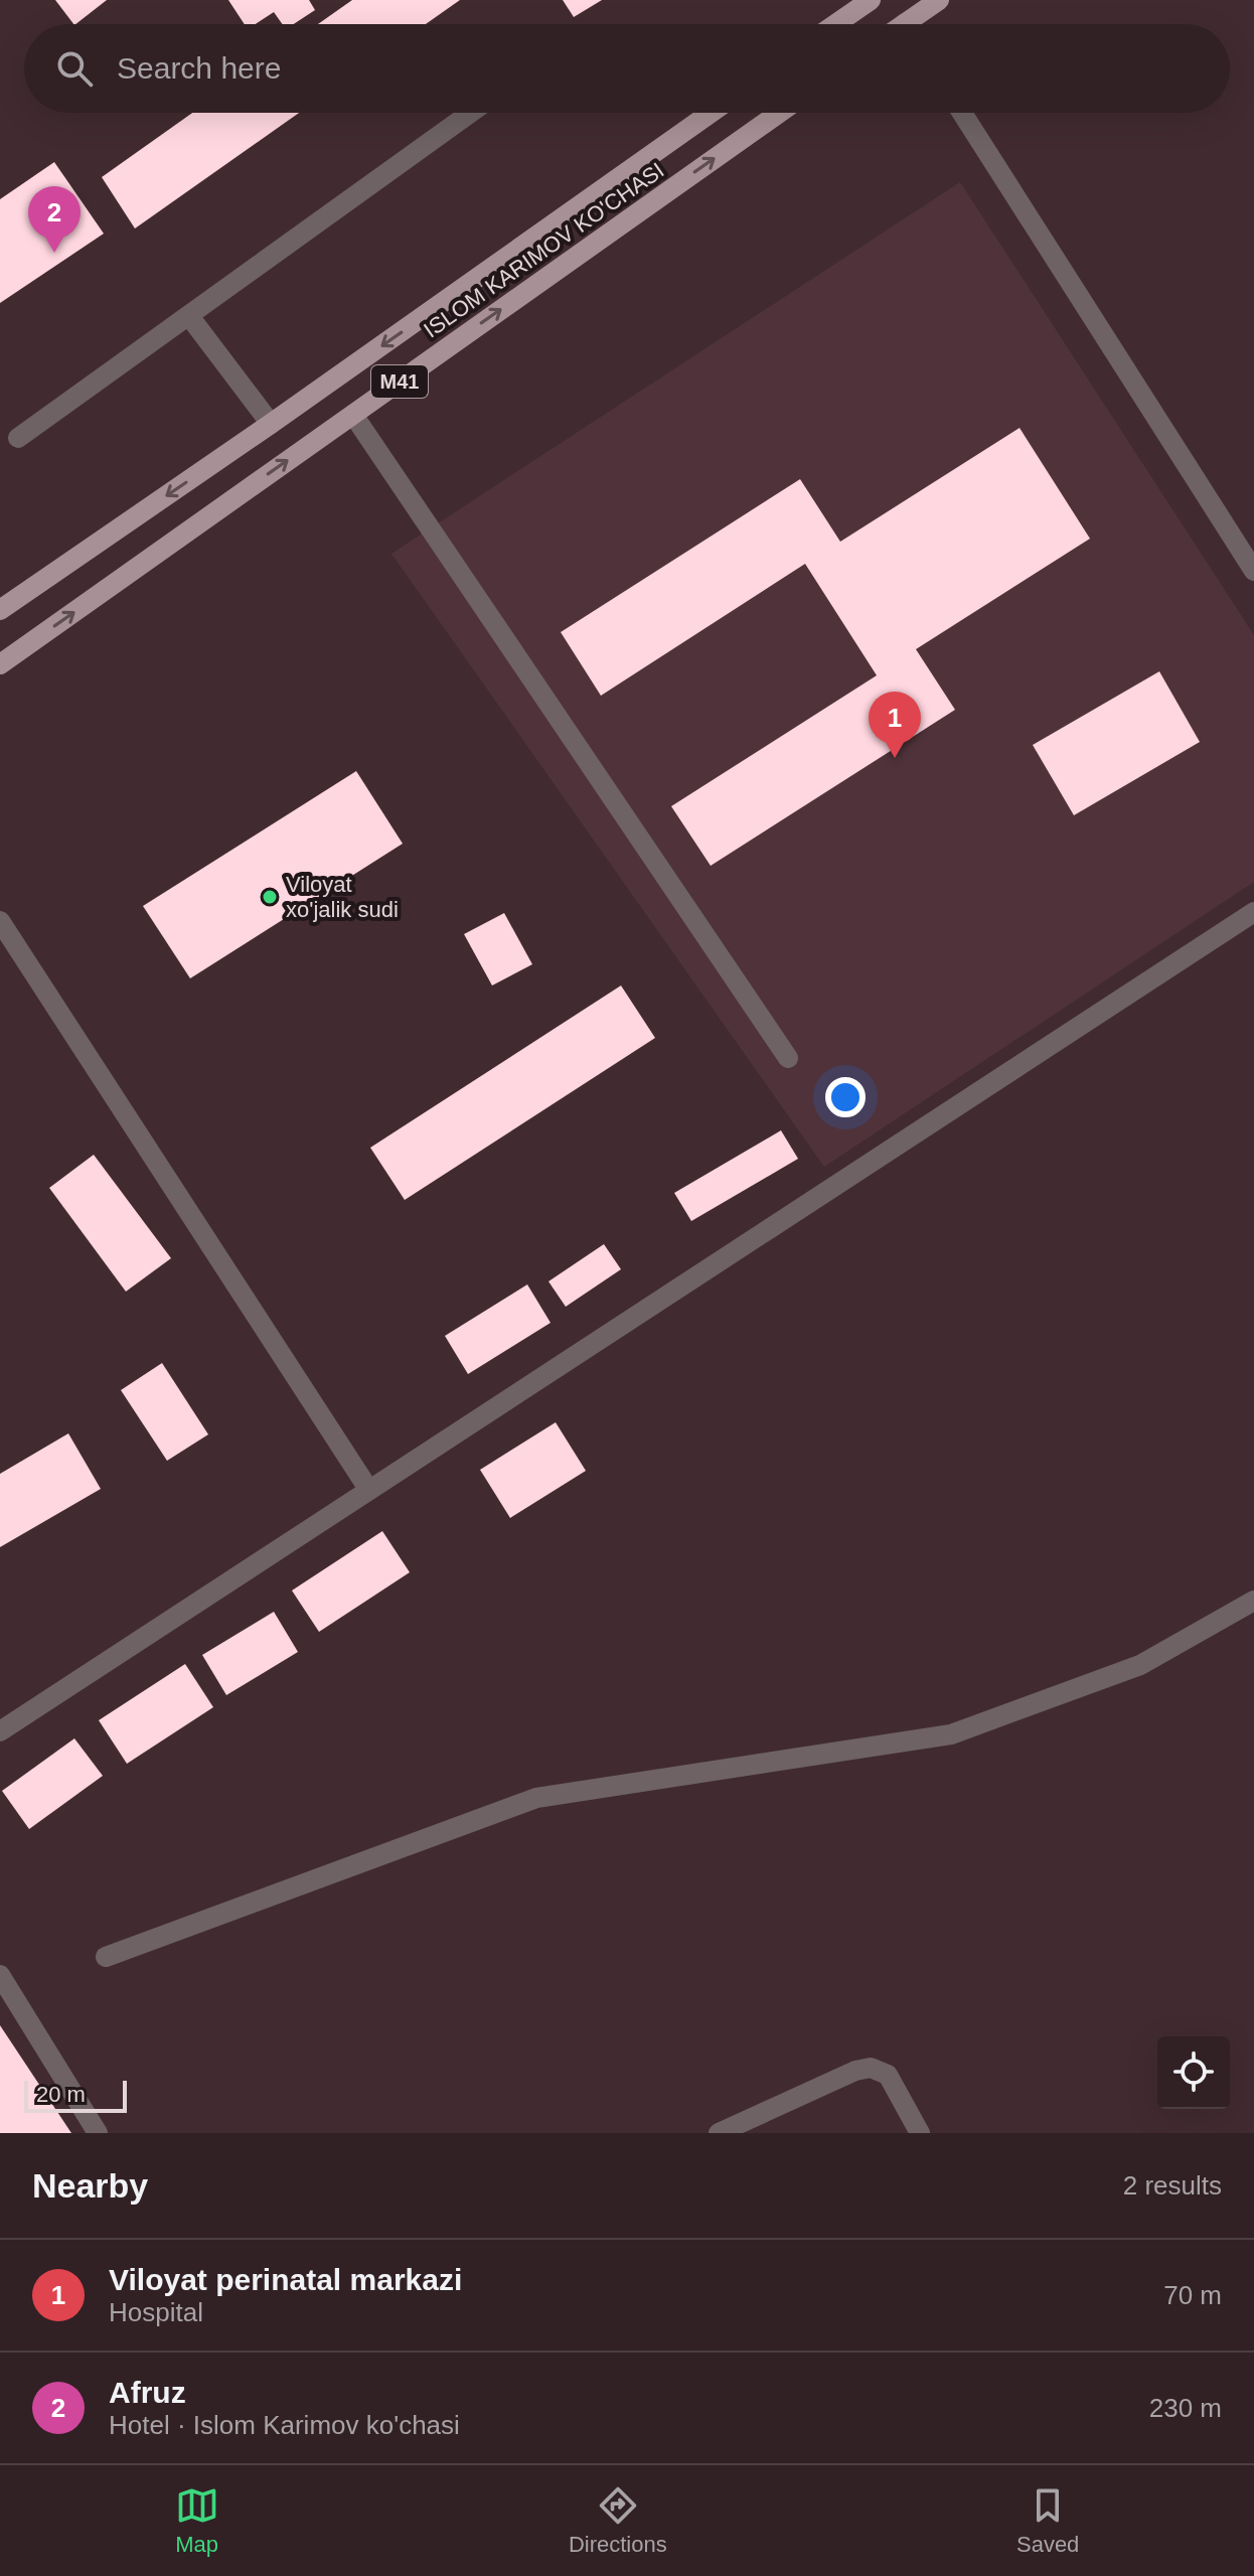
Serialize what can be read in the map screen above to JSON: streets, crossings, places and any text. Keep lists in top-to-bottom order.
{
  "streets": {
    "main road": ["ISLOM KARIMOV KO'CHASI", "M41"]
  },
  "places": ["Viloyat xo'jalik sudi"],
  "scale_bar": "20 m",
  "page": {
    "search": "Search here",
    "pins": ["2", "1"],
    "scale": "20 m",
    "heading": ["Nearby", "2 results"],
    "list": [
      {
        "mark": "1",
        "name": "Viloyat perinatal markazi",
        "note": "Hospital",
        "value": "70 m"
      },
      {
        "mark": "2",
        "name": "Afruz",
        "note": "Hotel · Islom Karimov ko'chasi",
        "value": "230 m"
      }
    ],
    "nav": ["Map", "Directions", "Saved"]
  }
}
